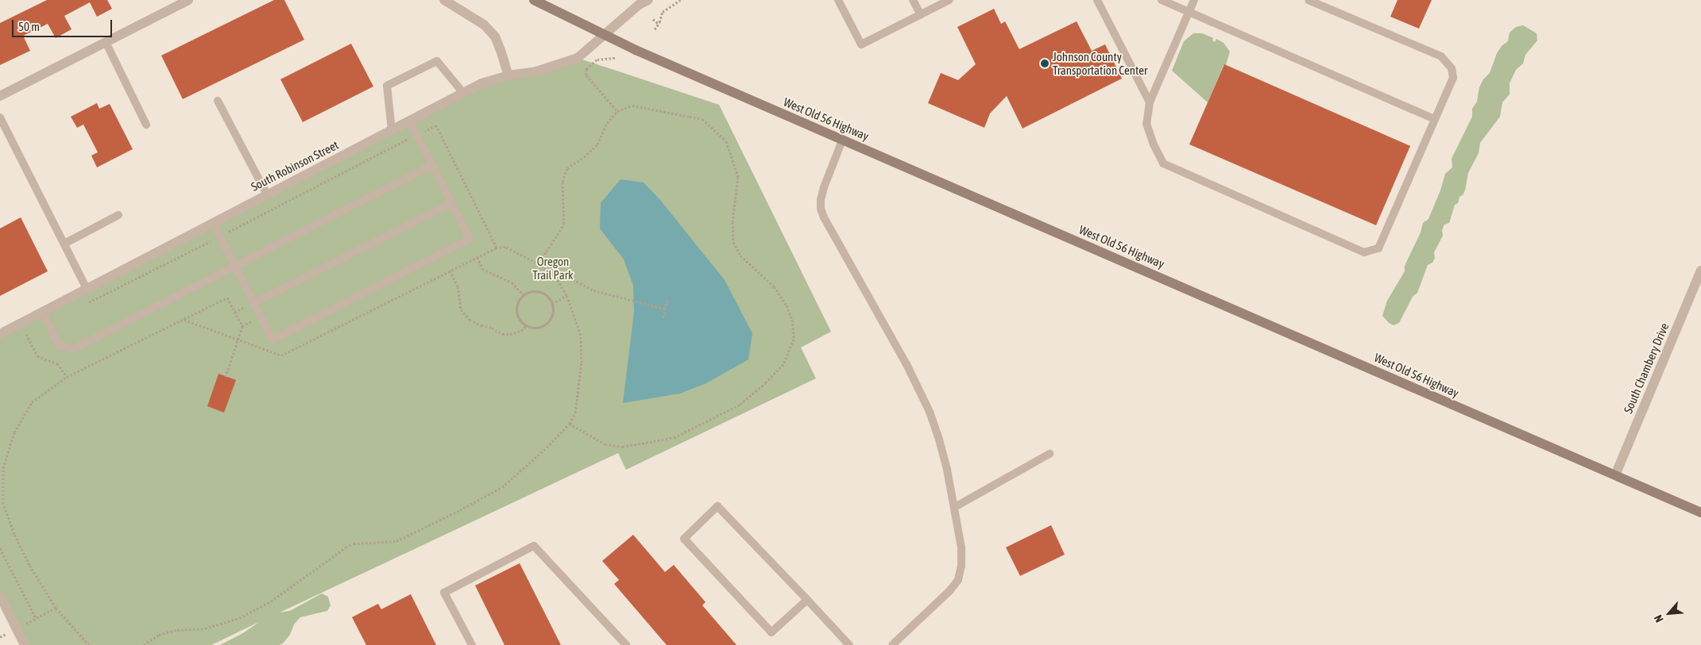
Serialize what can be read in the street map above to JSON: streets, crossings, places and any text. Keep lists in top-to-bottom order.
{
  "streets": {
    "main road": ["West Old 56 Highway"],
    "street": ["South Robinson Street", "South Chambery Drive"]
  },
  "crossings": [
    ["West Old 56 Highway", "South Robinson Street"],
    ["West Old 56 Highway", "South Chambery Drive"]
  ],
  "parks": ["Oregon Trail Park"],
  "places": ["Johnson County Transportation Center"],
  "scale_bar": "50 m",
  "north": "bottom left"
}
